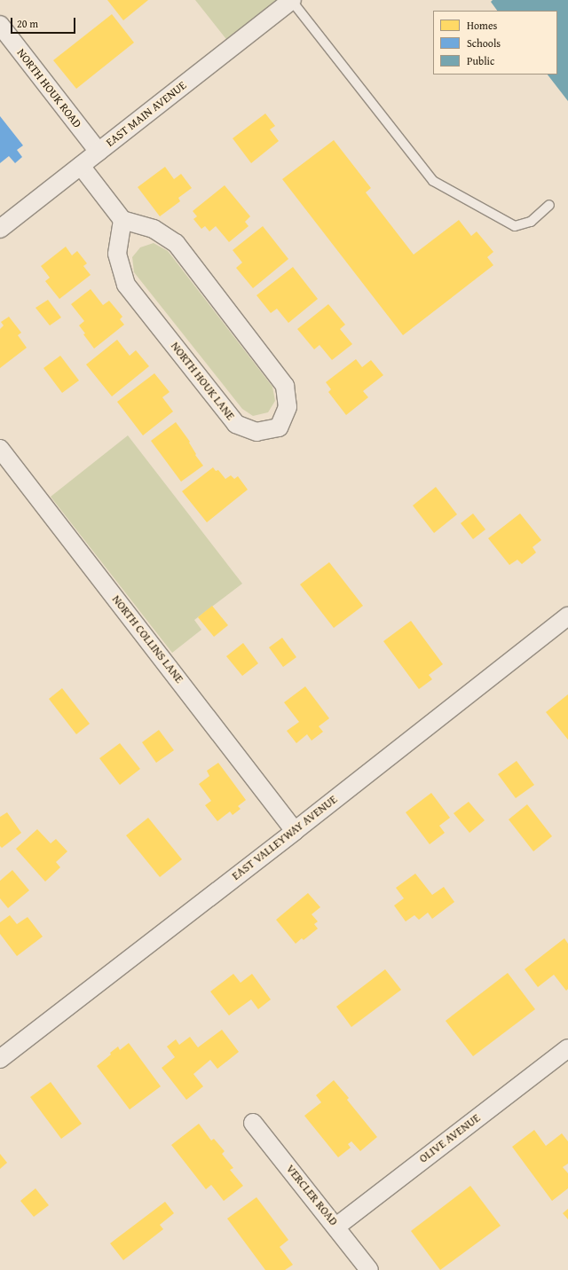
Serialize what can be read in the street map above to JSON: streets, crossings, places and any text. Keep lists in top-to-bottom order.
{
  "streets": {
    "street": [
      "NORTH HOUK ROAD",
      "EAST MAIN AVENUE",
      "NORTH HOUK LANE",
      "NORTH COLLINS LANE",
      "EAST VALLEYWAY AVENUE",
      "OLIVE AVENUE",
      "VERCLER ROAD"
    ]
  },
  "crossings": [
    ["NORTH HOUK ROAD", "EAST MAIN AVENUE"],
    ["NORTH COLLINS LANE", "EAST VALLEYWAY AVENUE"],
    ["OLIVE AVENUE", "VERCLER ROAD"]
  ],
  "legend": ["Homes", "Schools", "Public"],
  "scale_bar": "20 m"
}
